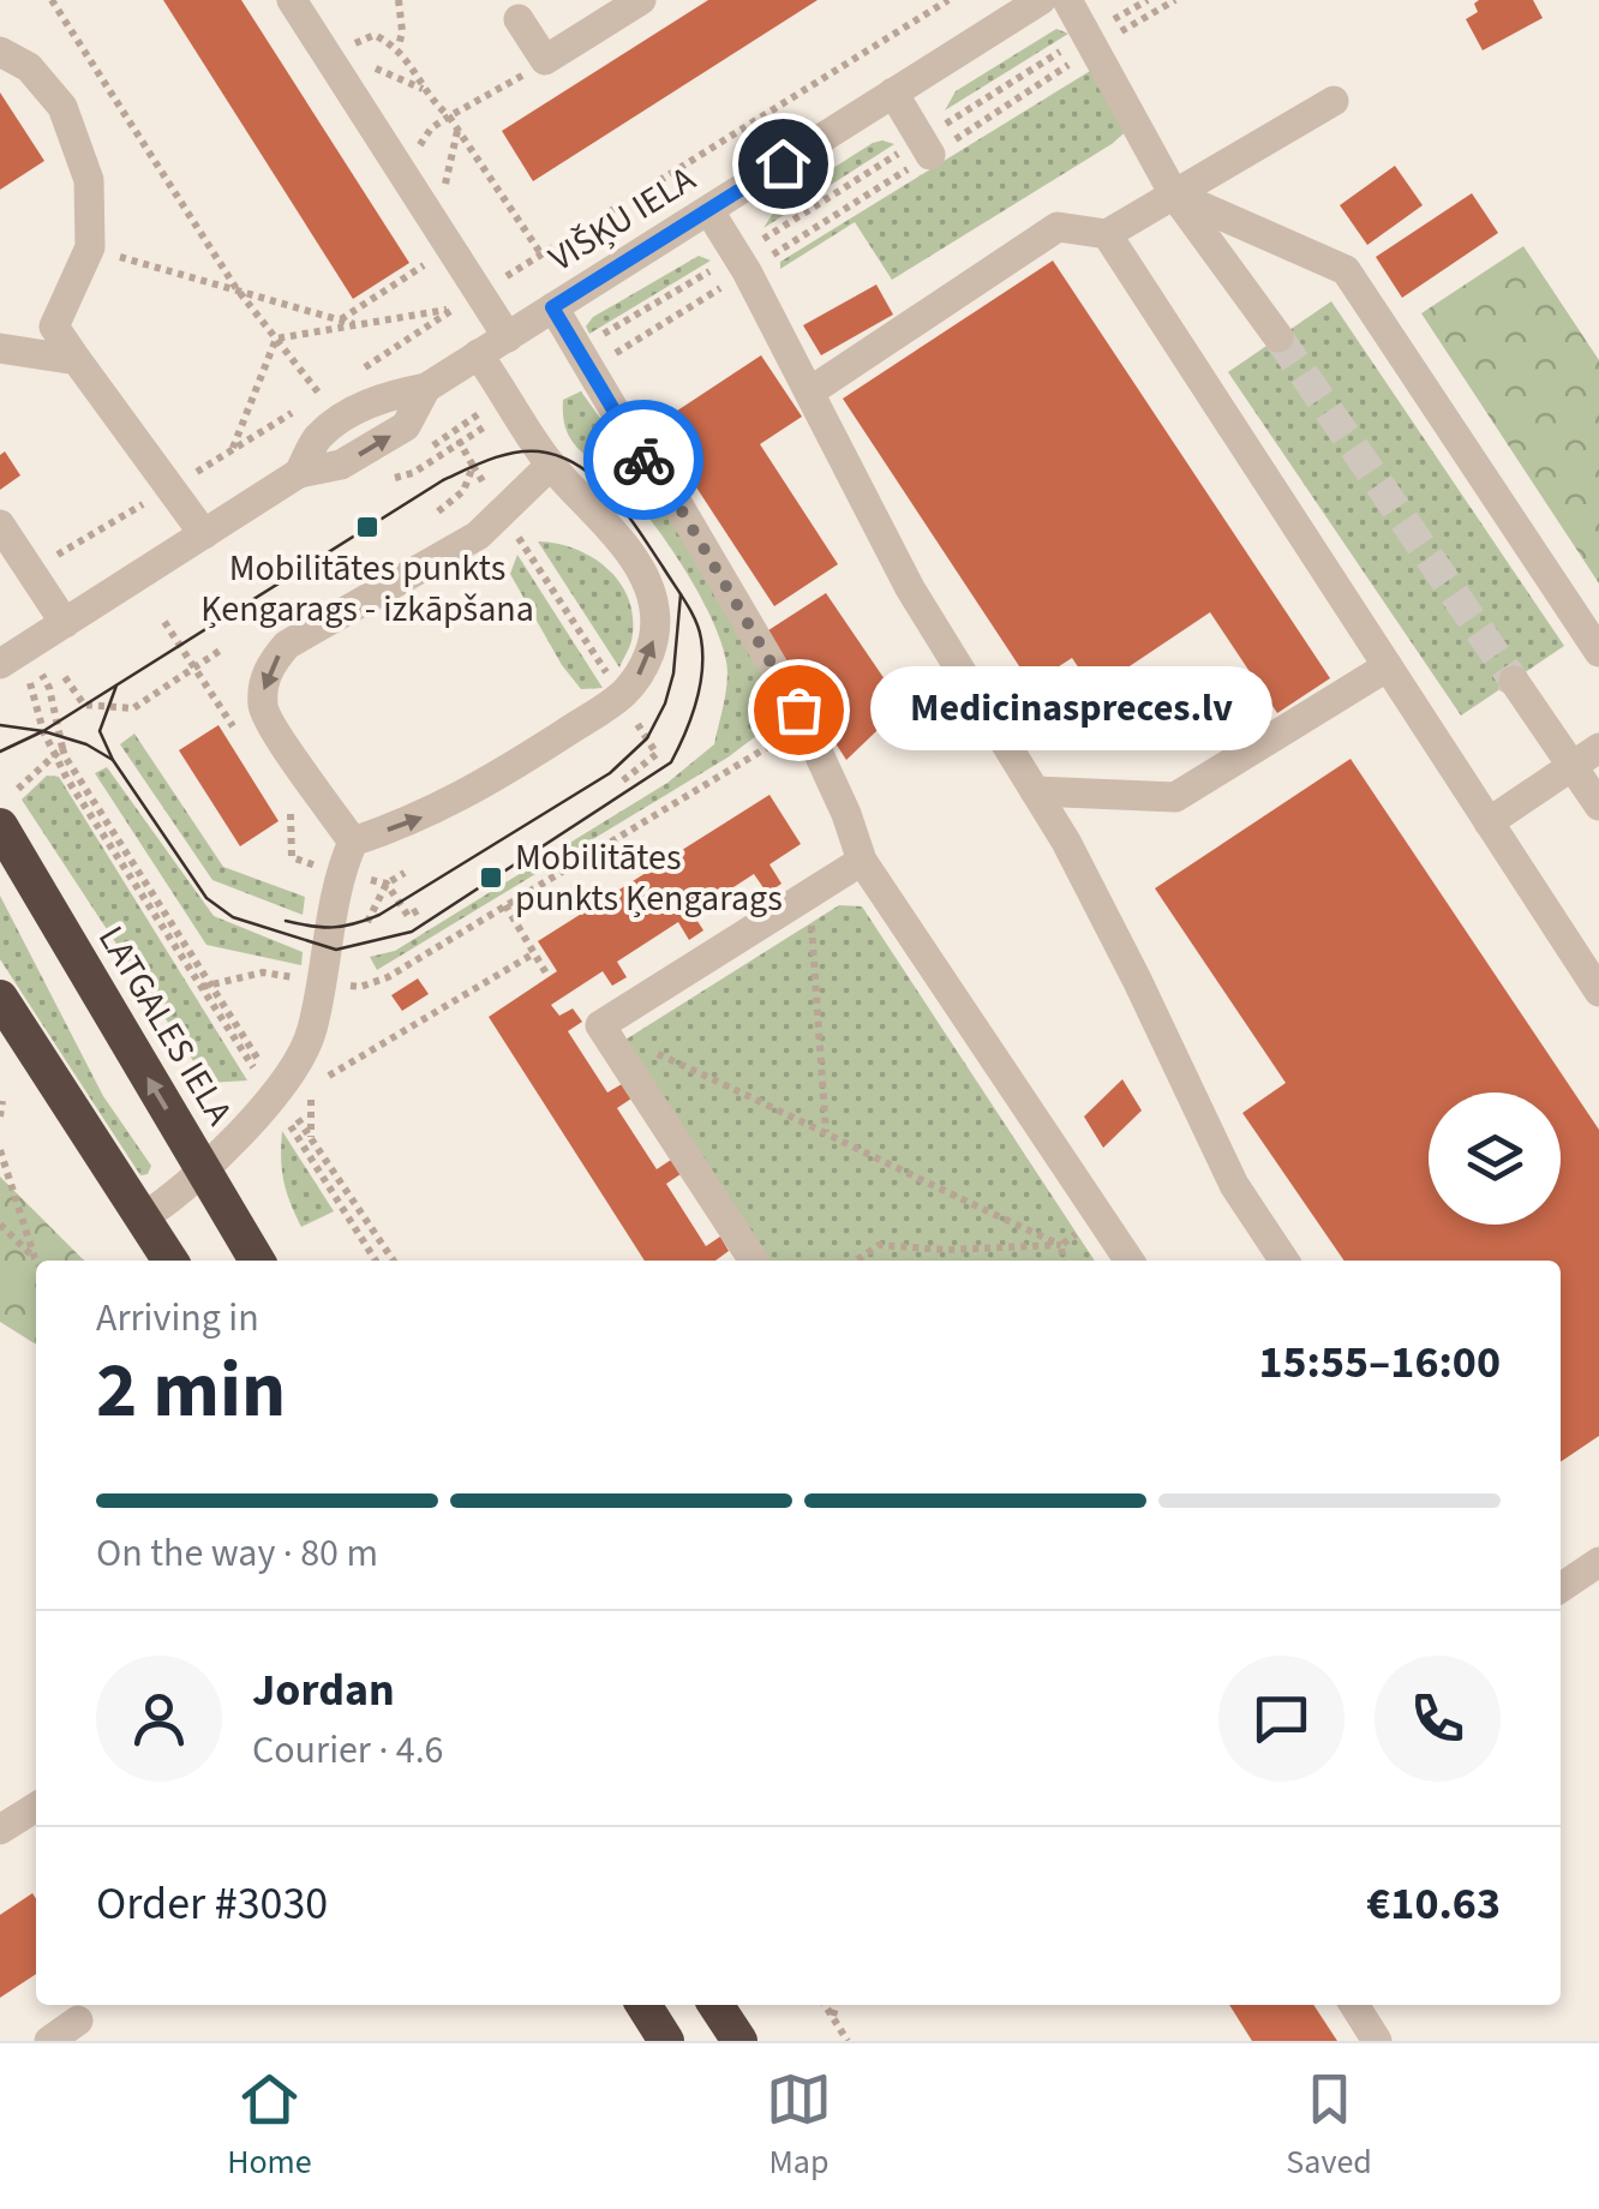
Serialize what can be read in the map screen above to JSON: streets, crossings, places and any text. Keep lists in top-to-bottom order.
{
  "streets": {
    "highway": ["LATGALES IELA"],
    "street": ["VIŠĶU IELA"]
  },
  "places": {
    "transit": ["Mobilitātes punkts Ķengarags - izkāpšana", "Mobilitātes punkts Ķengarags"],
    "other": ["Medicinaspreces.lv"]
  },
  "page": {
    "bubble": "Medicinaspreces.lv",
    "heading": ["2 min", "Arriving in", "15:55–16:00"],
    "panel": [
      "Jordan",
      "Courier · 4.6",
      "Order #3030",
      "€10.63"
    ],
    "bar": "On the way · 80 m",
    "tabs": ["Home", "Map", "Saved"]
  }
}
